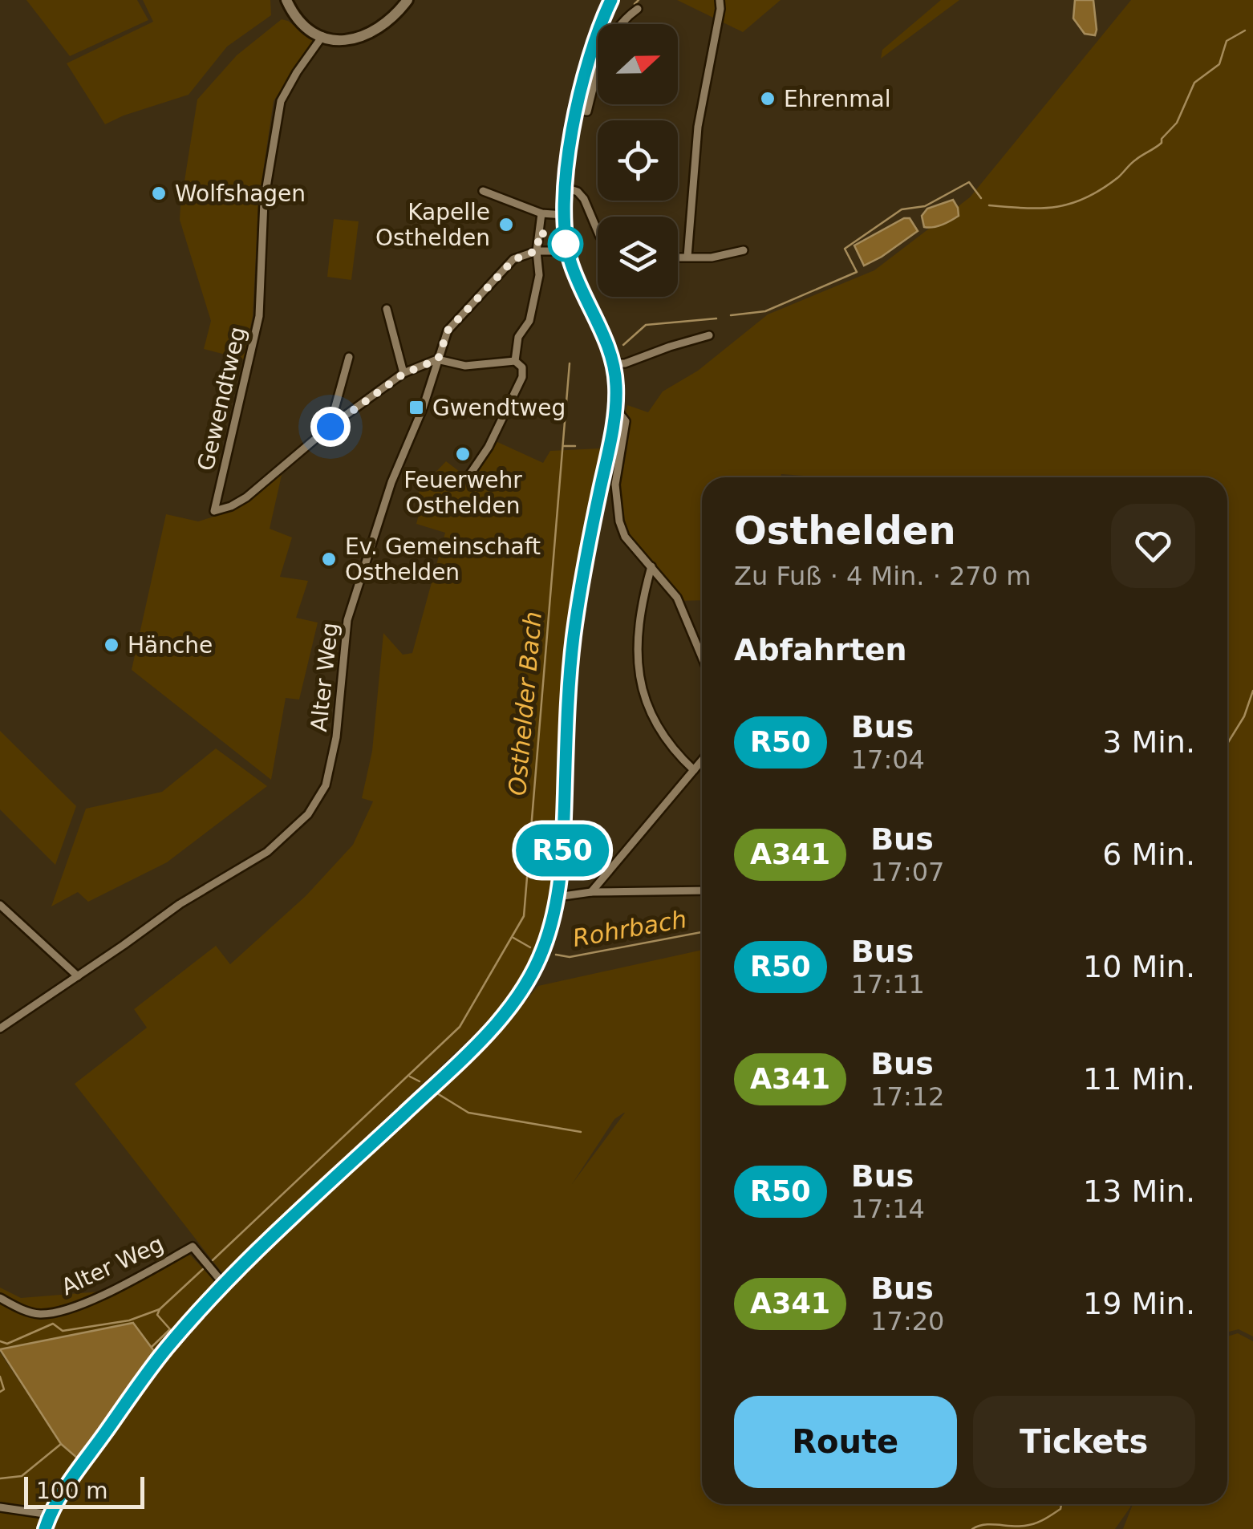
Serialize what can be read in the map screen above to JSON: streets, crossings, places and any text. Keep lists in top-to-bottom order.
{
  "streets": {
    "street": ["Gewendtweg", "Alter Weg"]
  },
  "crossings": [
    ["Gewendtweg", "Alter Weg"]
  ],
  "water": ["Osthelder Bach", "Rohrbach"],
  "places": {
    "other": [
      "Ehrenmal",
      "Wolfshagen",
      "Kapelle Osthelden",
      "Feuerwehr Osthelden",
      "Ev. Gemeinschaft Osthelden",
      "Hänche"
    ],
    "transit": ["Gwendtweg"]
  },
  "lines": ["bus line R50"],
  "scale_bar": "100 m",
  "north": "right",
  "page": {
    "on_map": "R50",
    "heading": [
      ["Osthelden", "Zu Fuß · 4 Min. · 270 m"],
      "Abfahrten"
    ],
    "list": [
      {
        "mark": "R50",
        "name": "Bus",
        "note": "17:04",
        "value": "3 Min."
      },
      {
        "mark": "A341",
        "name": "Bus",
        "note": "17:07",
        "value": "6 Min."
      },
      {
        "mark": "R50",
        "name": "Bus",
        "note": "17:11",
        "value": "10 Min."
      },
      {
        "mark": "A341",
        "name": "Bus",
        "note": "17:12",
        "value": "11 Min."
      },
      {
        "mark": "R50",
        "name": "Bus",
        "note": "17:14",
        "value": "13 Min."
      },
      {
        "mark": "A341",
        "name": "Bus",
        "note": "17:20",
        "value": "19 Min."
      }
    ],
    "buttons": ["Route", "Tickets"],
    "scale": "100 m"
  }
}
